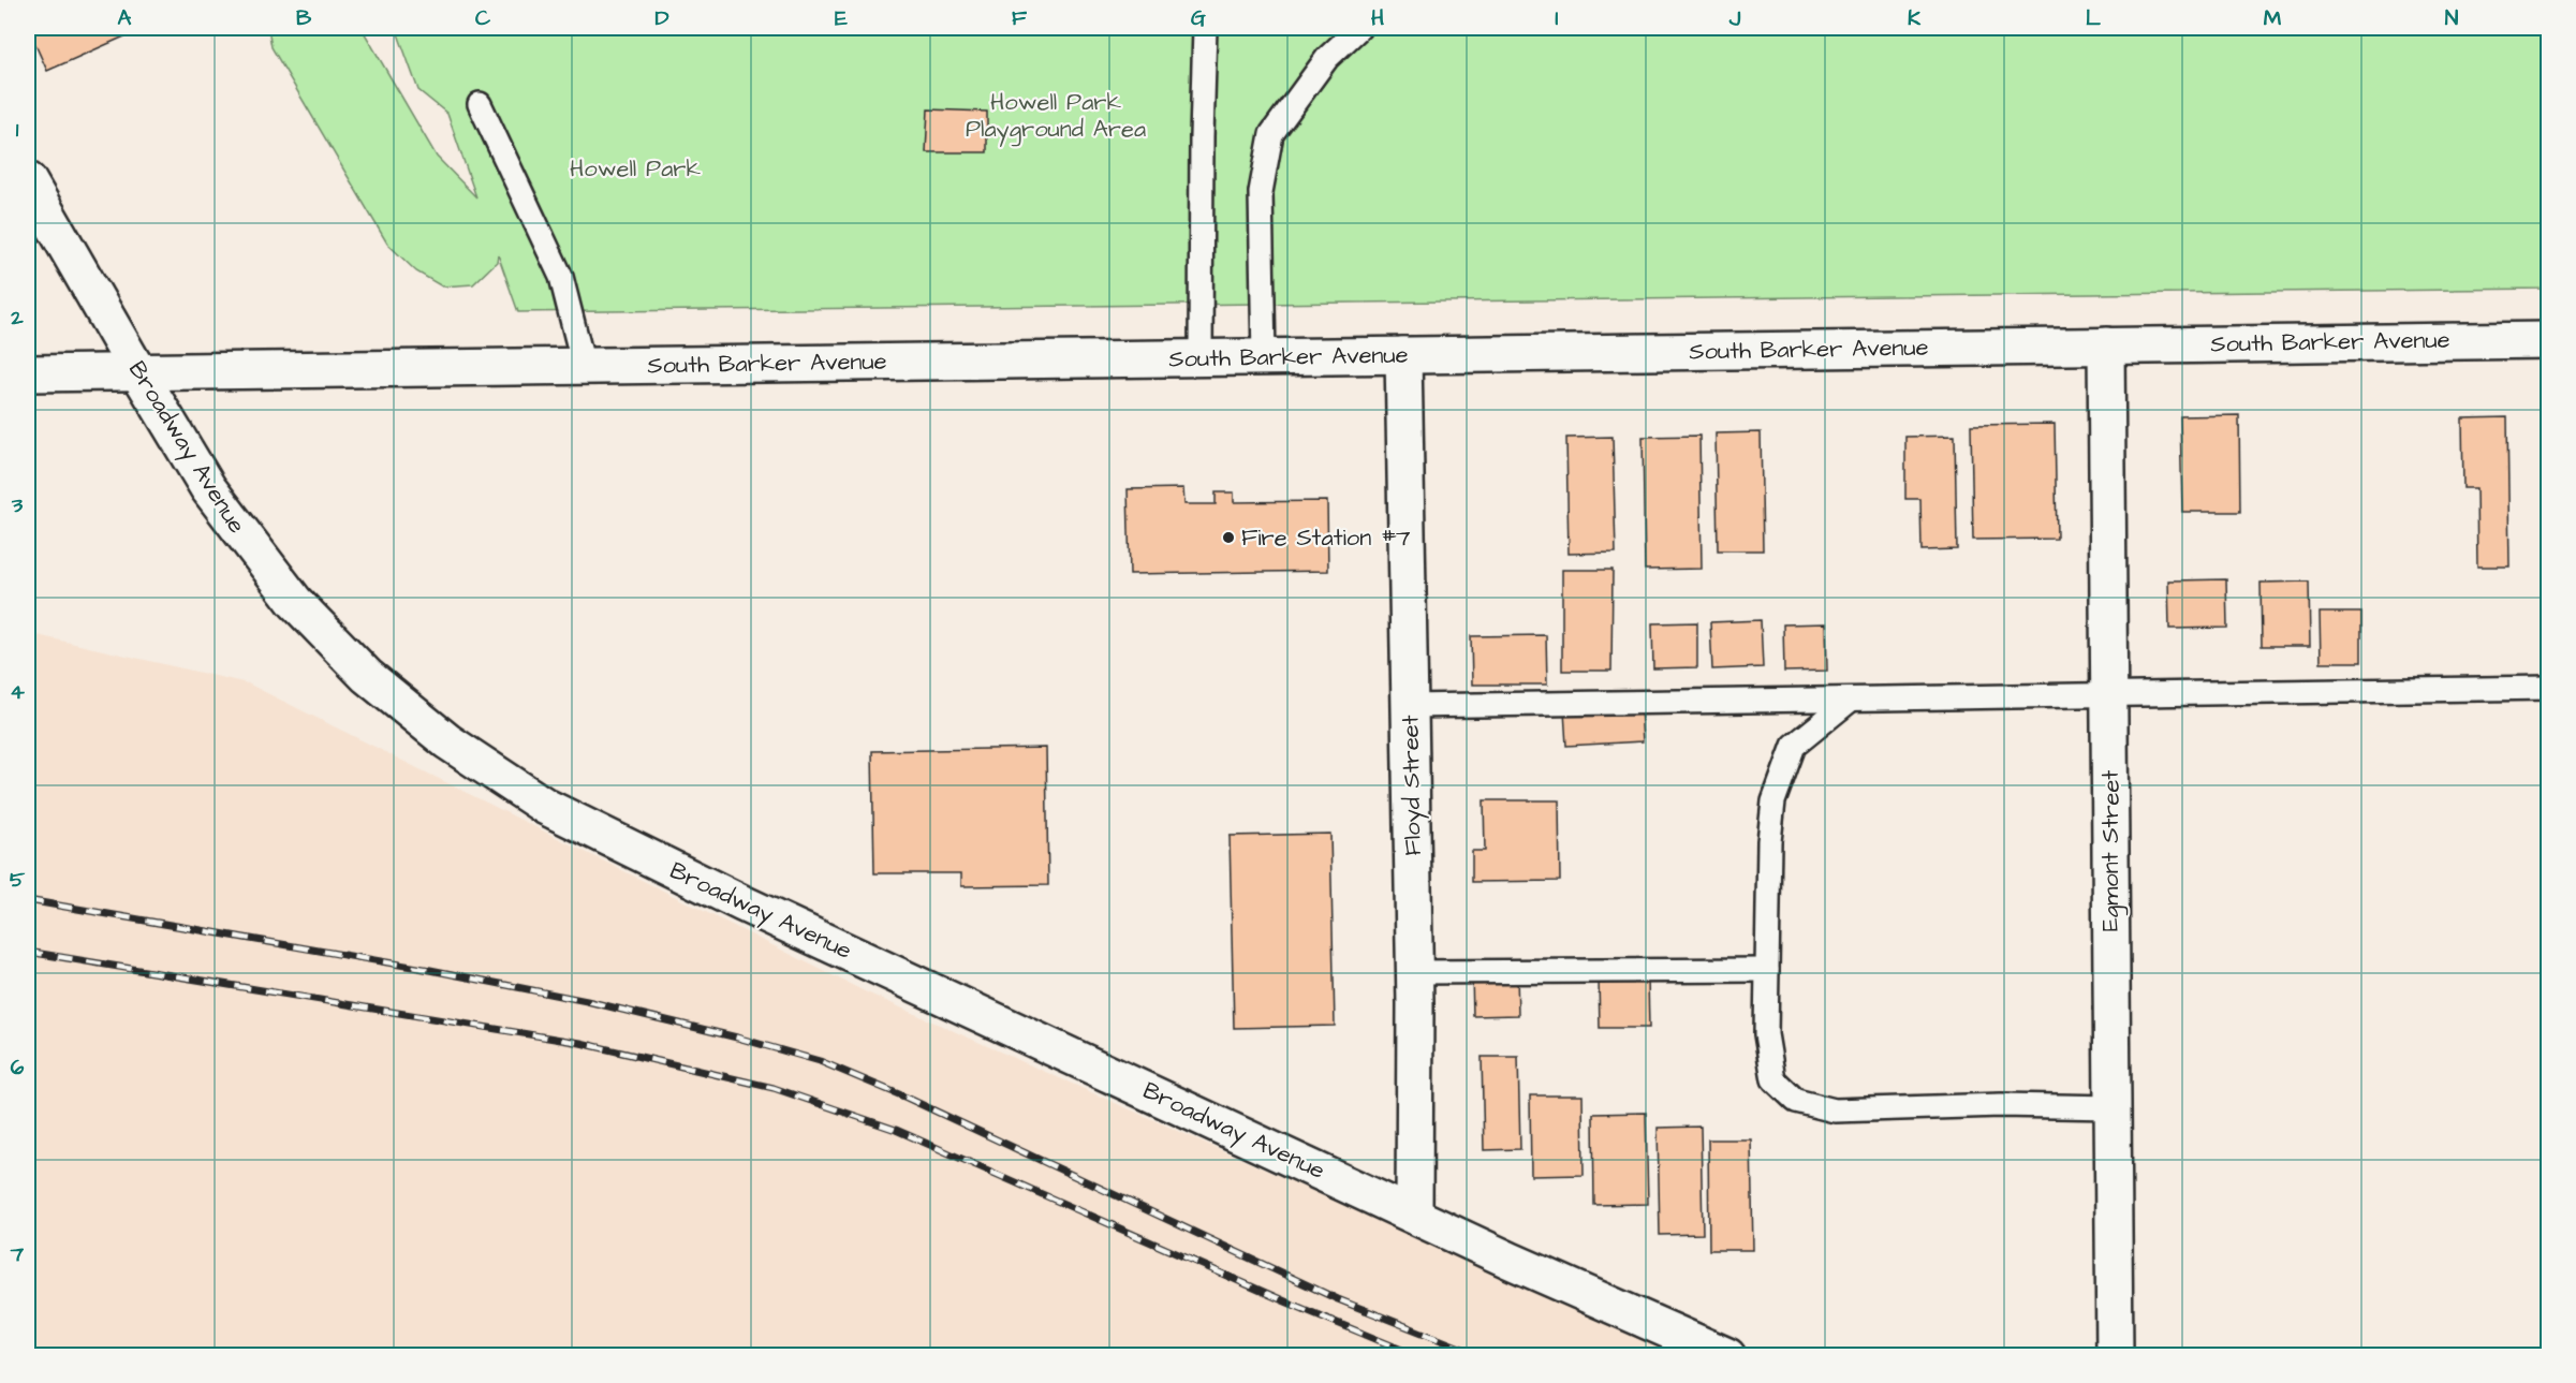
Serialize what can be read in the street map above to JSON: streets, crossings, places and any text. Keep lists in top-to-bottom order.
{
  "streets": {
    "street": [
      "South Barker Avenue",
      "Broadway Avenue",
      "Floyd Street",
      "Egmont Street"
    ]
  },
  "crossings": [
    ["South Barker Avenue", "Broadway Avenue"],
    ["South Barker Avenue", "Floyd Street"],
    ["South Barker Avenue", "Egmont Street"],
    ["Broadway Avenue", "Floyd Street"]
  ],
  "parks": ["Howell Park Playground Area", "Howell Park"],
  "places": ["Fire Station #7"],
  "grid": {
    "columns": [
      "A",
      "B",
      "C",
      "D",
      "E",
      "F",
      "G",
      "H",
      "I",
      "J",
      "K",
      "L",
      "M",
      "N"
    ],
    "rows": [
      "1",
      "2",
      "3",
      "4",
      "5",
      "6",
      "7"
    ]
  }
}
